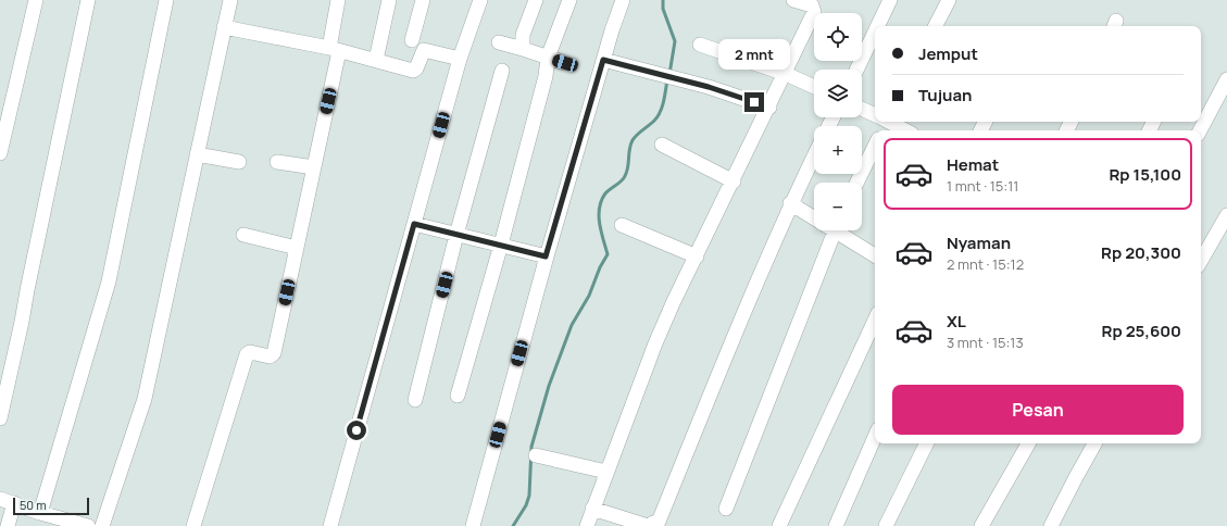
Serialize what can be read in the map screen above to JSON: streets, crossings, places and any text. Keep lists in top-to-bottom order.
{
  "scale_bar": "50 m",
  "page": {
    "map_buttons": ["+", "−"],
    "banner": ["Jemput", "Tujuan"],
    "bubble": "2 mnt",
    "list": [
      {
        "name": "Hemat",
        "note": "1 mnt · 15:11",
        "value": "Rp 15,100"
      },
      {
        "name": "Nyaman",
        "note": "2 mnt · 15:12",
        "value": "Rp 20,300"
      },
      {
        "name": "XL",
        "note": "3 mnt · 15:13",
        "value": "Rp 25,600"
      }
    ],
    "buttons": "Pesan",
    "scale": "50 m"
  }
}
